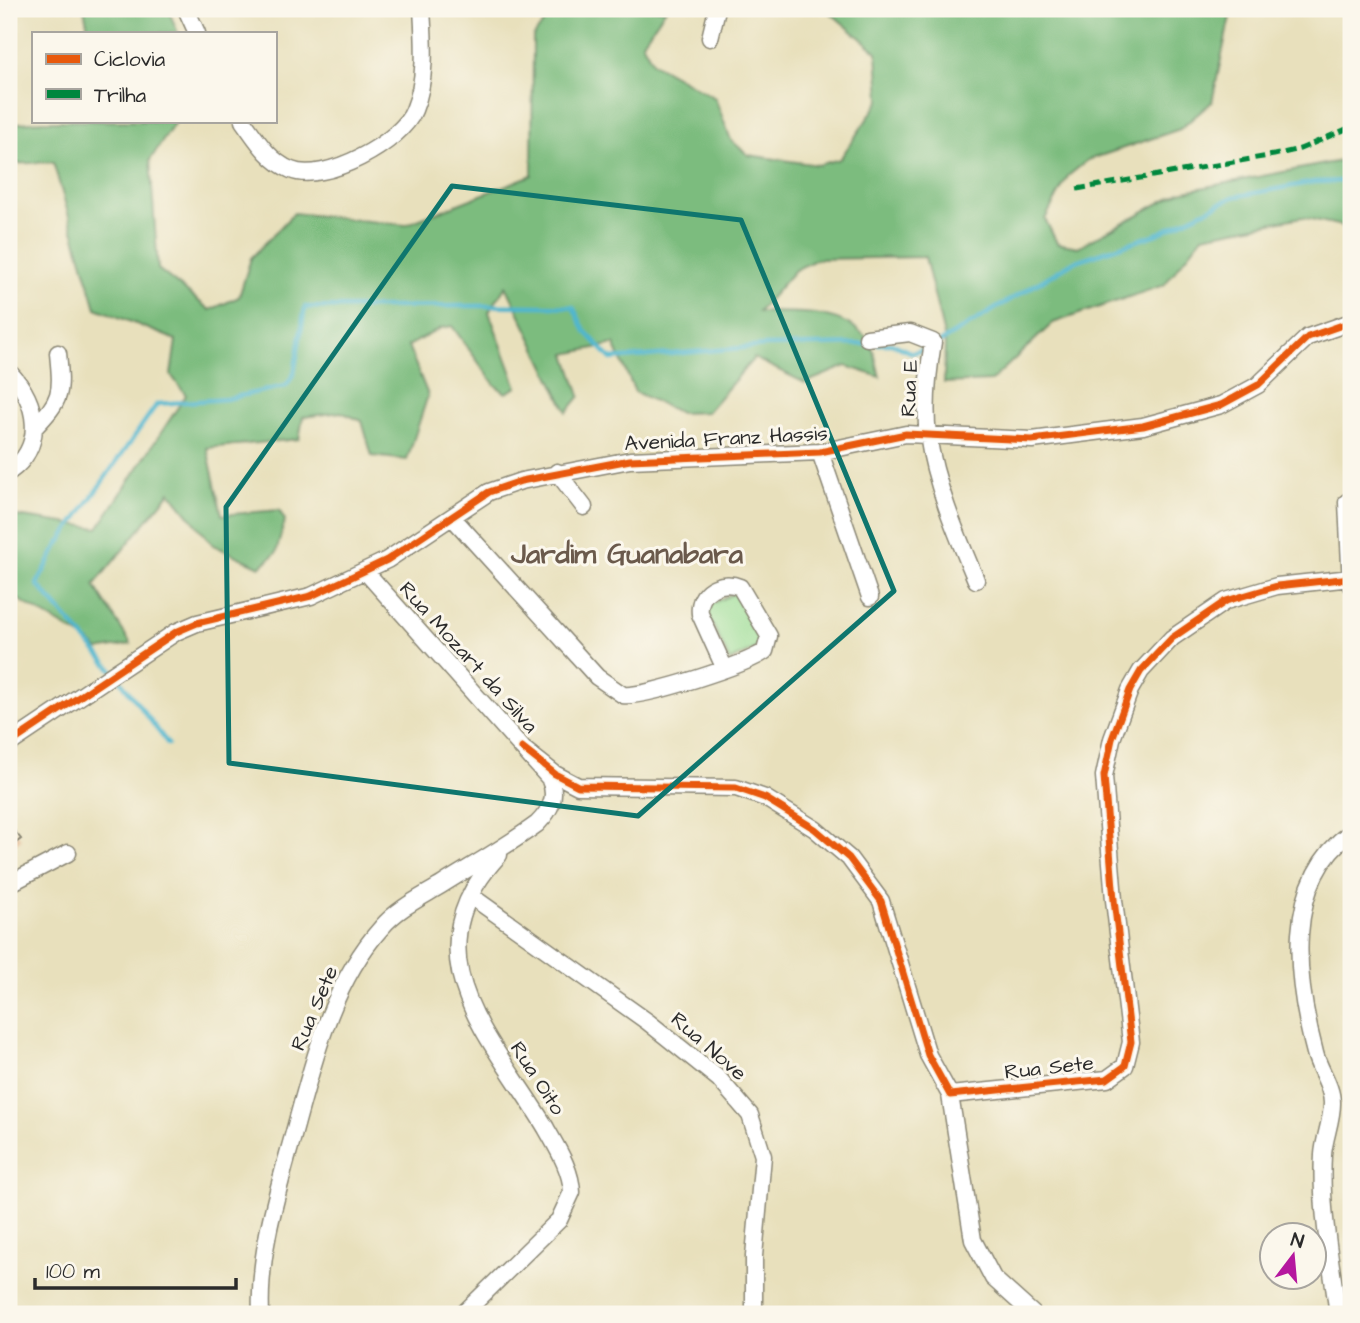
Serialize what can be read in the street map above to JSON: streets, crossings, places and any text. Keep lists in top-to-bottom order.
{
  "streets": {
    "street": [
      "Rua E",
      "Avenida Franz Hassis",
      "Rua Mozart da Silva",
      "Rua Sete",
      "Rua Nove",
      "Rua Oito"
    ]
  },
  "crossings": [
    ["Rua E", "Avenida Franz Hassis"],
    ["Avenida Franz Hassis", "Rua Mozart da Silva"],
    ["Rua Mozart da Silva", "Rua Sete"],
    ["Rua Sete", "Rua Oito"],
    ["Rua Nove", "Rua Oito"]
  ],
  "districts": ["Jardim Guanabara"],
  "legend": ["Ciclovia", "Trilha"],
  "scale_bar": "100 m",
  "north": "top"
}
